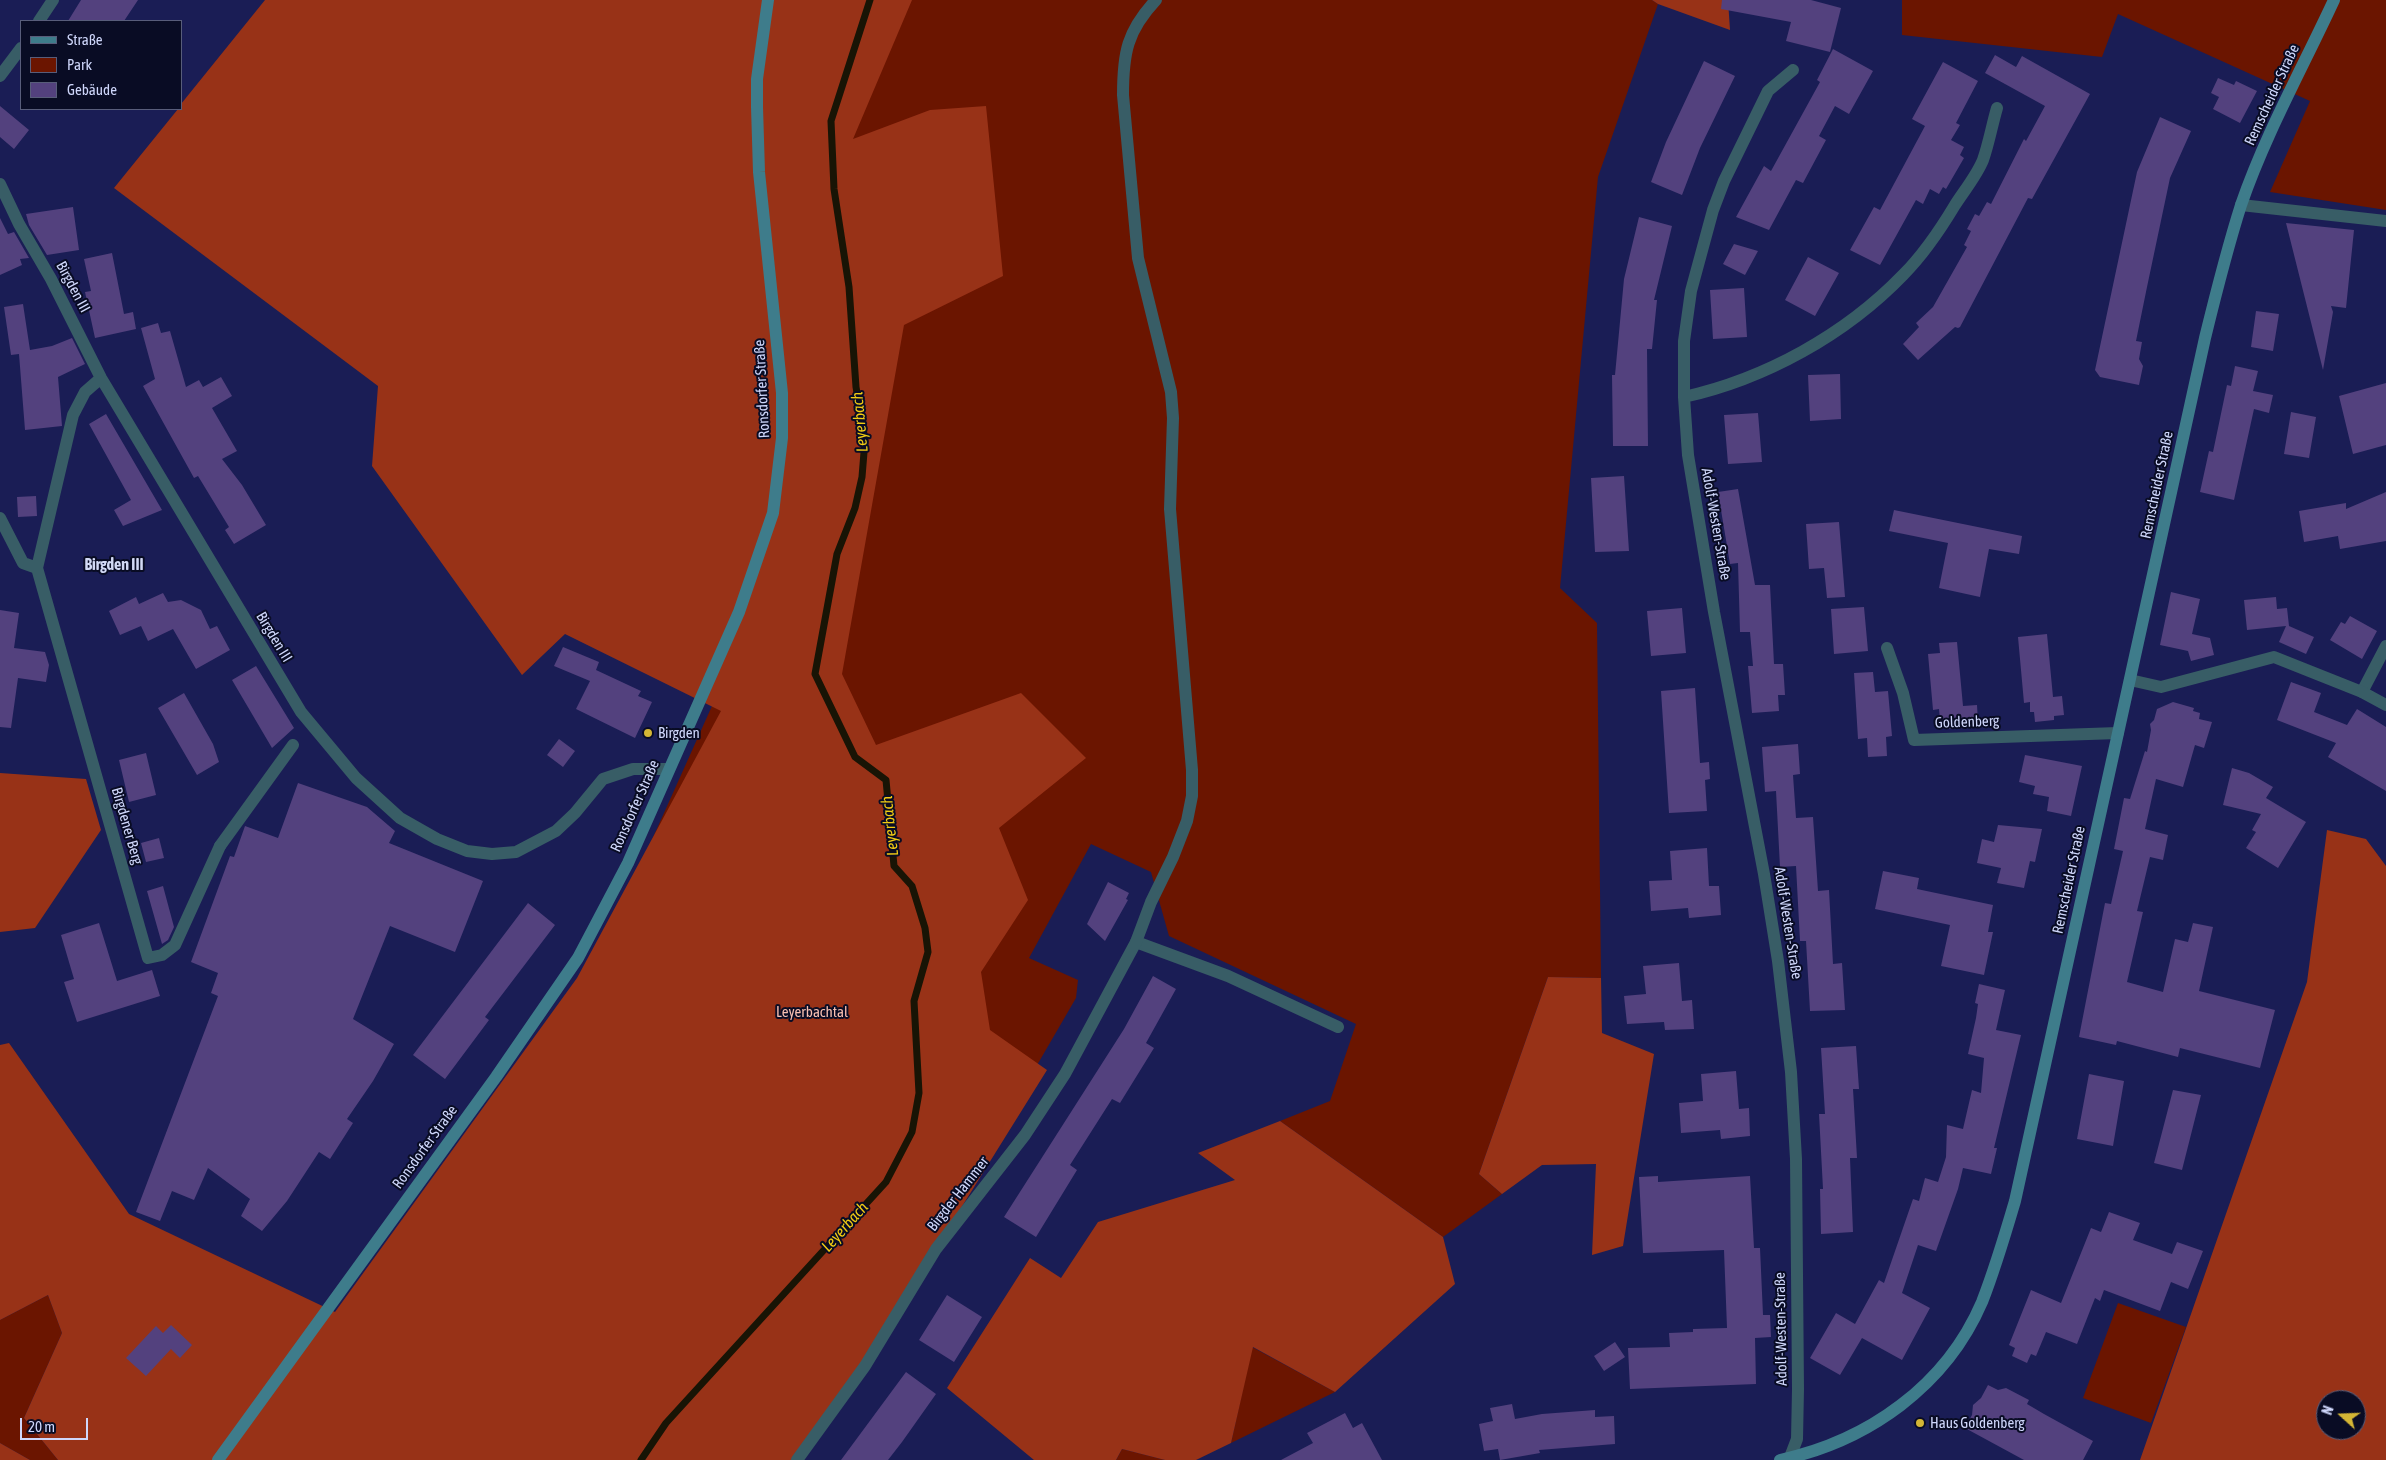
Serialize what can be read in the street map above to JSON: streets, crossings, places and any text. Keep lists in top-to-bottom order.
{
  "streets": {
    "main road": ["Remscheider Straße", "Ronsdorfer Straße"],
    "street": [
      "Birgden III",
      "Adolf-Westen-Straße",
      "Goldenberg",
      "Birgdener Berg",
      "Birgder Hammer"
    ]
  },
  "crossings": [
    ["Remscheider Straße", "Adolf-Westen-Straße"],
    ["Remscheider Straße", "Goldenberg"],
    ["Birgden III", "Ronsdorfer Straße"],
    ["Birgden III", "Birgdener Berg"]
  ],
  "districts": ["Birgden III"],
  "water": ["Leyerbach"],
  "parks": ["Leyerbachtal"],
  "places": ["Birgden", "Haus Goldenberg"],
  "legend": ["Straße", "Park", "Gebäude"],
  "scale_bar": "20 m",
  "north": "left"
}
